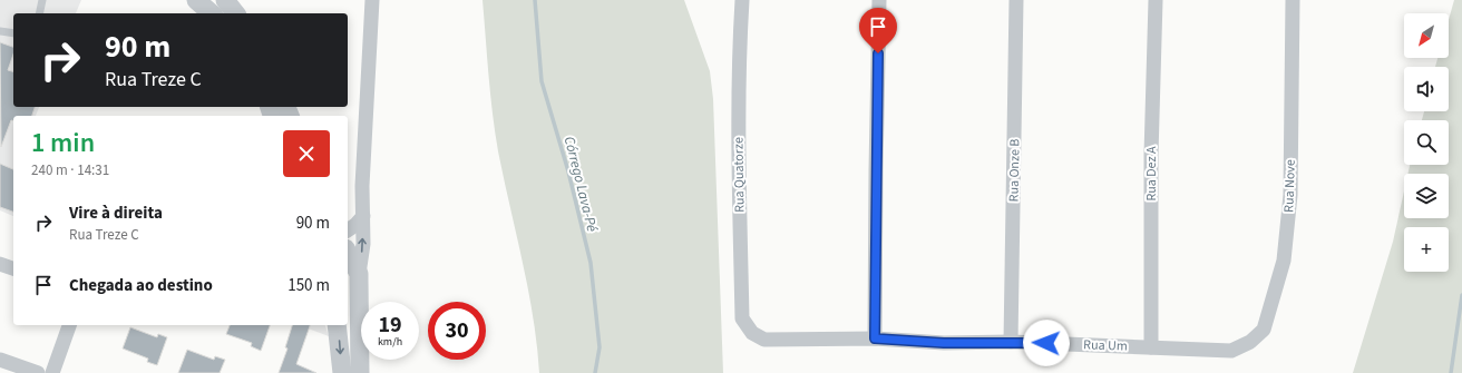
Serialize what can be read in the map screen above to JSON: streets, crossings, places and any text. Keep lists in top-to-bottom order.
{
  "streets": {
    "street": [
      "Rua Onze B",
      "Rua Dez A",
      "Rua Quatorze",
      "Rua Nove",
      "Rua Um"
    ]
  },
  "crossings": [
    ["Rua Onze B", "Rua Um"],
    ["Rua Dez A", "Rua Um"],
    ["Rua Quatorze", "Rua Um"],
    ["Rua Nove", "Rua Um"]
  ],
  "water": ["Córrego Lava-Pé"],
  "north": "bottom left",
  "page": {
    "map_buttons": "+",
    "turn": ["90 m", "Rua Treze C"],
    "heading": ["1 min", "240 m · 14:31"],
    "list": [
      {
        "name": "Vire à direita",
        "note": "Rua Treze C",
        "value": "90 m"
      },
      {
        "name": "Chegada ao destino",
        "value": "150 m"
      }
    ],
    "speed": "19 km/h",
    "limit": "30"
  }
}
